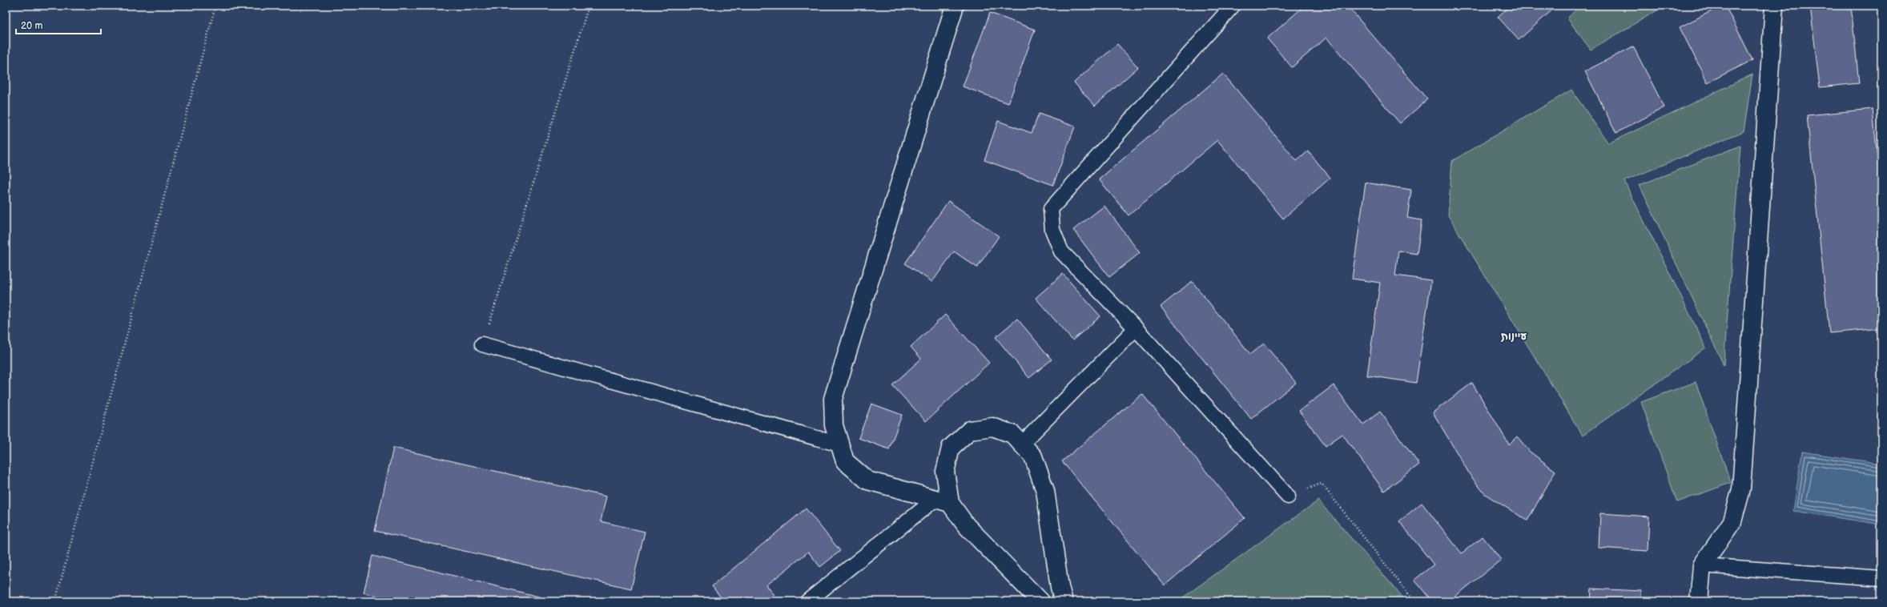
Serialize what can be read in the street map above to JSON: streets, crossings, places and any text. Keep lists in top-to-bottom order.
{
  "districts": ["עיינות"],
  "scale_bar": "20 m"
}
